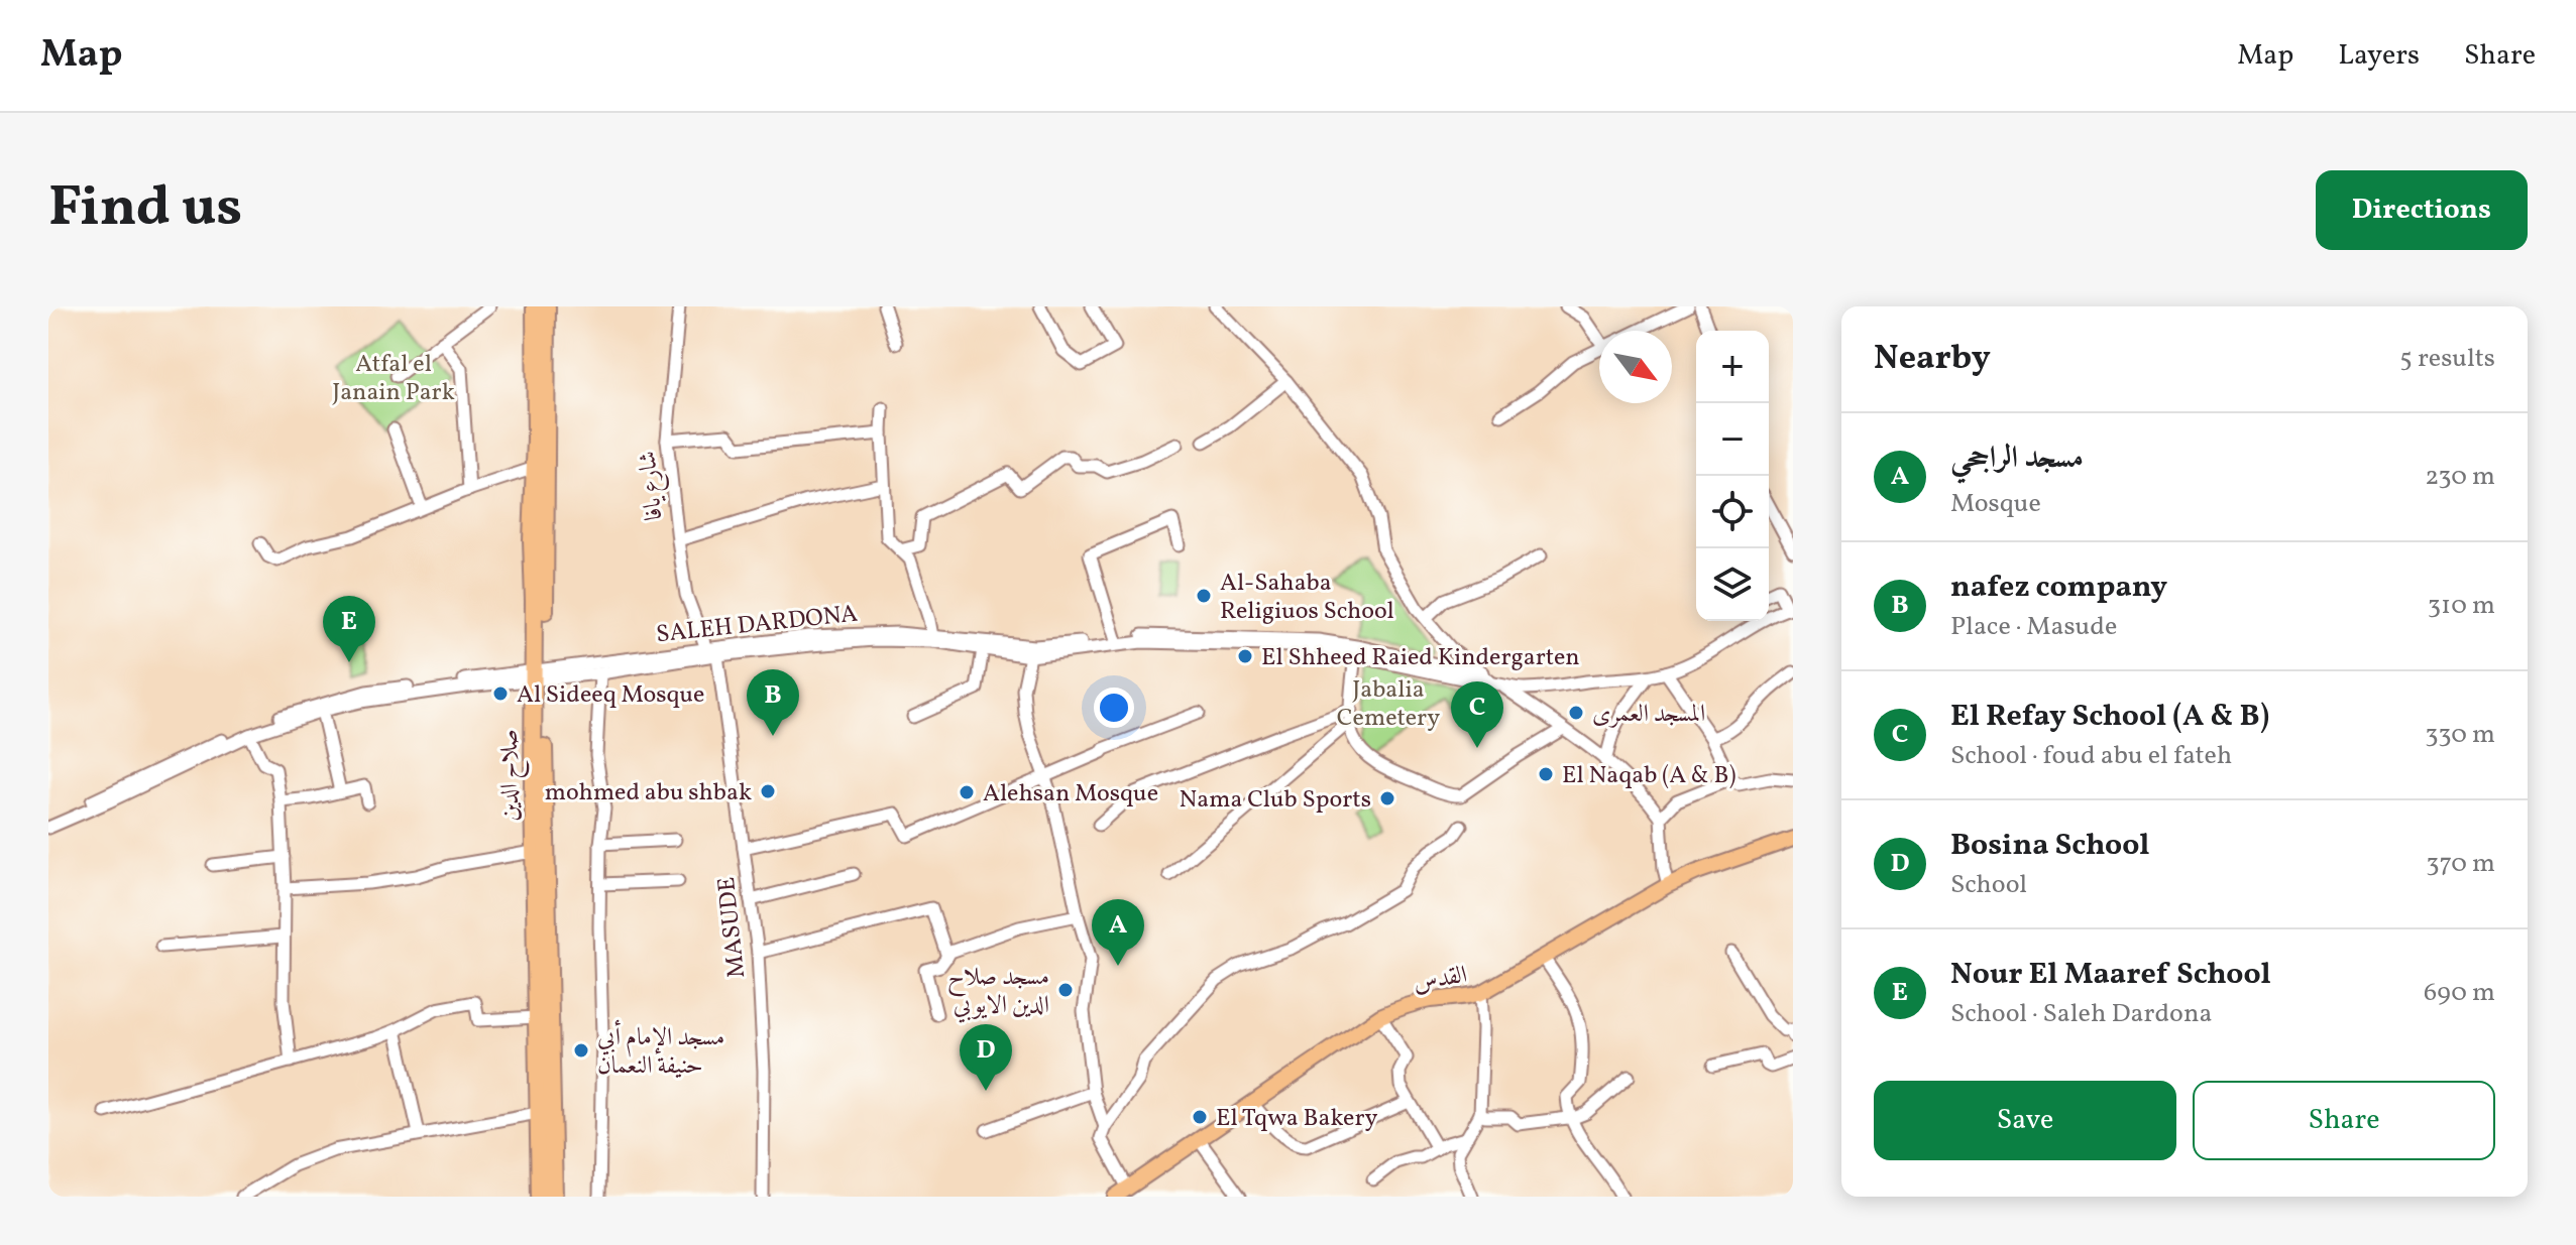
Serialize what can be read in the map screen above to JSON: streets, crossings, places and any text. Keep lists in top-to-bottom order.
{
  "streets": {
    "highway": ["صلاح الدين"],
    "main road": ["القدس"],
    "street": ["شارع يافا", "SALEH DARDONA", "MASUDE"]
  },
  "crossings": [
    ["شارع يافا", "SALEH DARDONA"],
    ["شارع يافا", "MASUDE"],
    ["SALEH DARDONA", "صلاح الدين"],
    ["SALEH DARDONA", "MASUDE"]
  ],
  "parks": ["Atfal el Janain Park", "Jabalia Cemetery"],
  "places": [
    "Al-Sahaba Religiuos School",
    "El Shheed Raied Kindergarten",
    "Al Sideeq Mosque",
    "المسجد العمرى",
    "El Naqab (A & B)",
    "mohmed abu shbak",
    "Alehsan Mosque",
    "Nama Club Sports",
    "مسجد صلاح الدين الايوبي",
    "مسجد الإمام أبي حنيفة النعمان",
    "El Tqwa Bakery"
  ],
  "north": "bottom right",
  "page": {
    "header": "Map",
    "nav": ["Map", "Layers", "Share"],
    "title": "Find us",
    "buttons": [
      "Directions",
      ["Save", "Share"]
    ],
    "heading": ["Nearby", "5 results"],
    "map_buttons": ["+", "−"],
    "list": [
      {
        "mark": "A",
        "name": "مسجد الراجحي",
        "note": "Mosque",
        "value": "230 m"
      },
      {
        "mark": "B",
        "name": "nafez company",
        "note": "Place · Masude",
        "value": "310 m"
      },
      {
        "mark": "C",
        "name": "El Refay School (A & B)",
        "note": "School · foud abu el fateh",
        "value": "330 m"
      },
      {
        "mark": "D",
        "name": "Bosina School",
        "note": "School",
        "value": "370 m"
      },
      {
        "mark": "E",
        "name": "Nour El Maaref School",
        "note": "School · Saleh Dardona",
        "value": "690 m"
      }
    ],
    "pins": [
      "E",
      "B",
      "C",
      "A",
      "D"
    ]
  }
}
